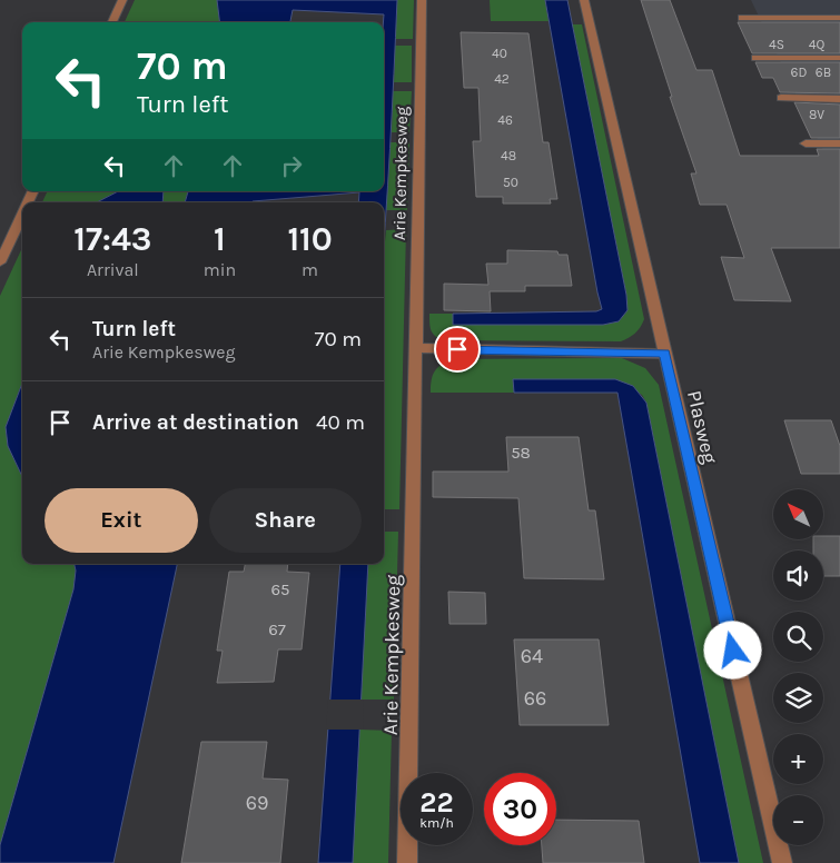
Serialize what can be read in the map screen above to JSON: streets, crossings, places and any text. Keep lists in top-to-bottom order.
{
  "streets": {
    "street": ["Arie Kempkesweg", "Plasweg"]
  },
  "house_numbers": [
    "4S",
    "4Q",
    "40",
    "6D",
    "6B",
    "42",
    "8V",
    "46",
    "48",
    "50",
    "58",
    "65",
    "67",
    "64",
    "66",
    "69"
  ],
  "north": "top left",
  "page": {
    "turn": ["70 m", "Turn left"],
    "eta": [
      "17:43",
      "Arrival",
      "1",
      "min",
      "110",
      "m"
    ],
    "list": [
      {
        "name": "Turn left",
        "note": "Arie Kempkesweg",
        "value": "70 m"
      },
      {
        "name": "Arrive at destination",
        "value": "40 m"
      }
    ],
    "buttons": ["Exit", "Share"],
    "map_buttons": ["+", "−"],
    "speed": "22 km/h",
    "limit": "30"
  }
}
